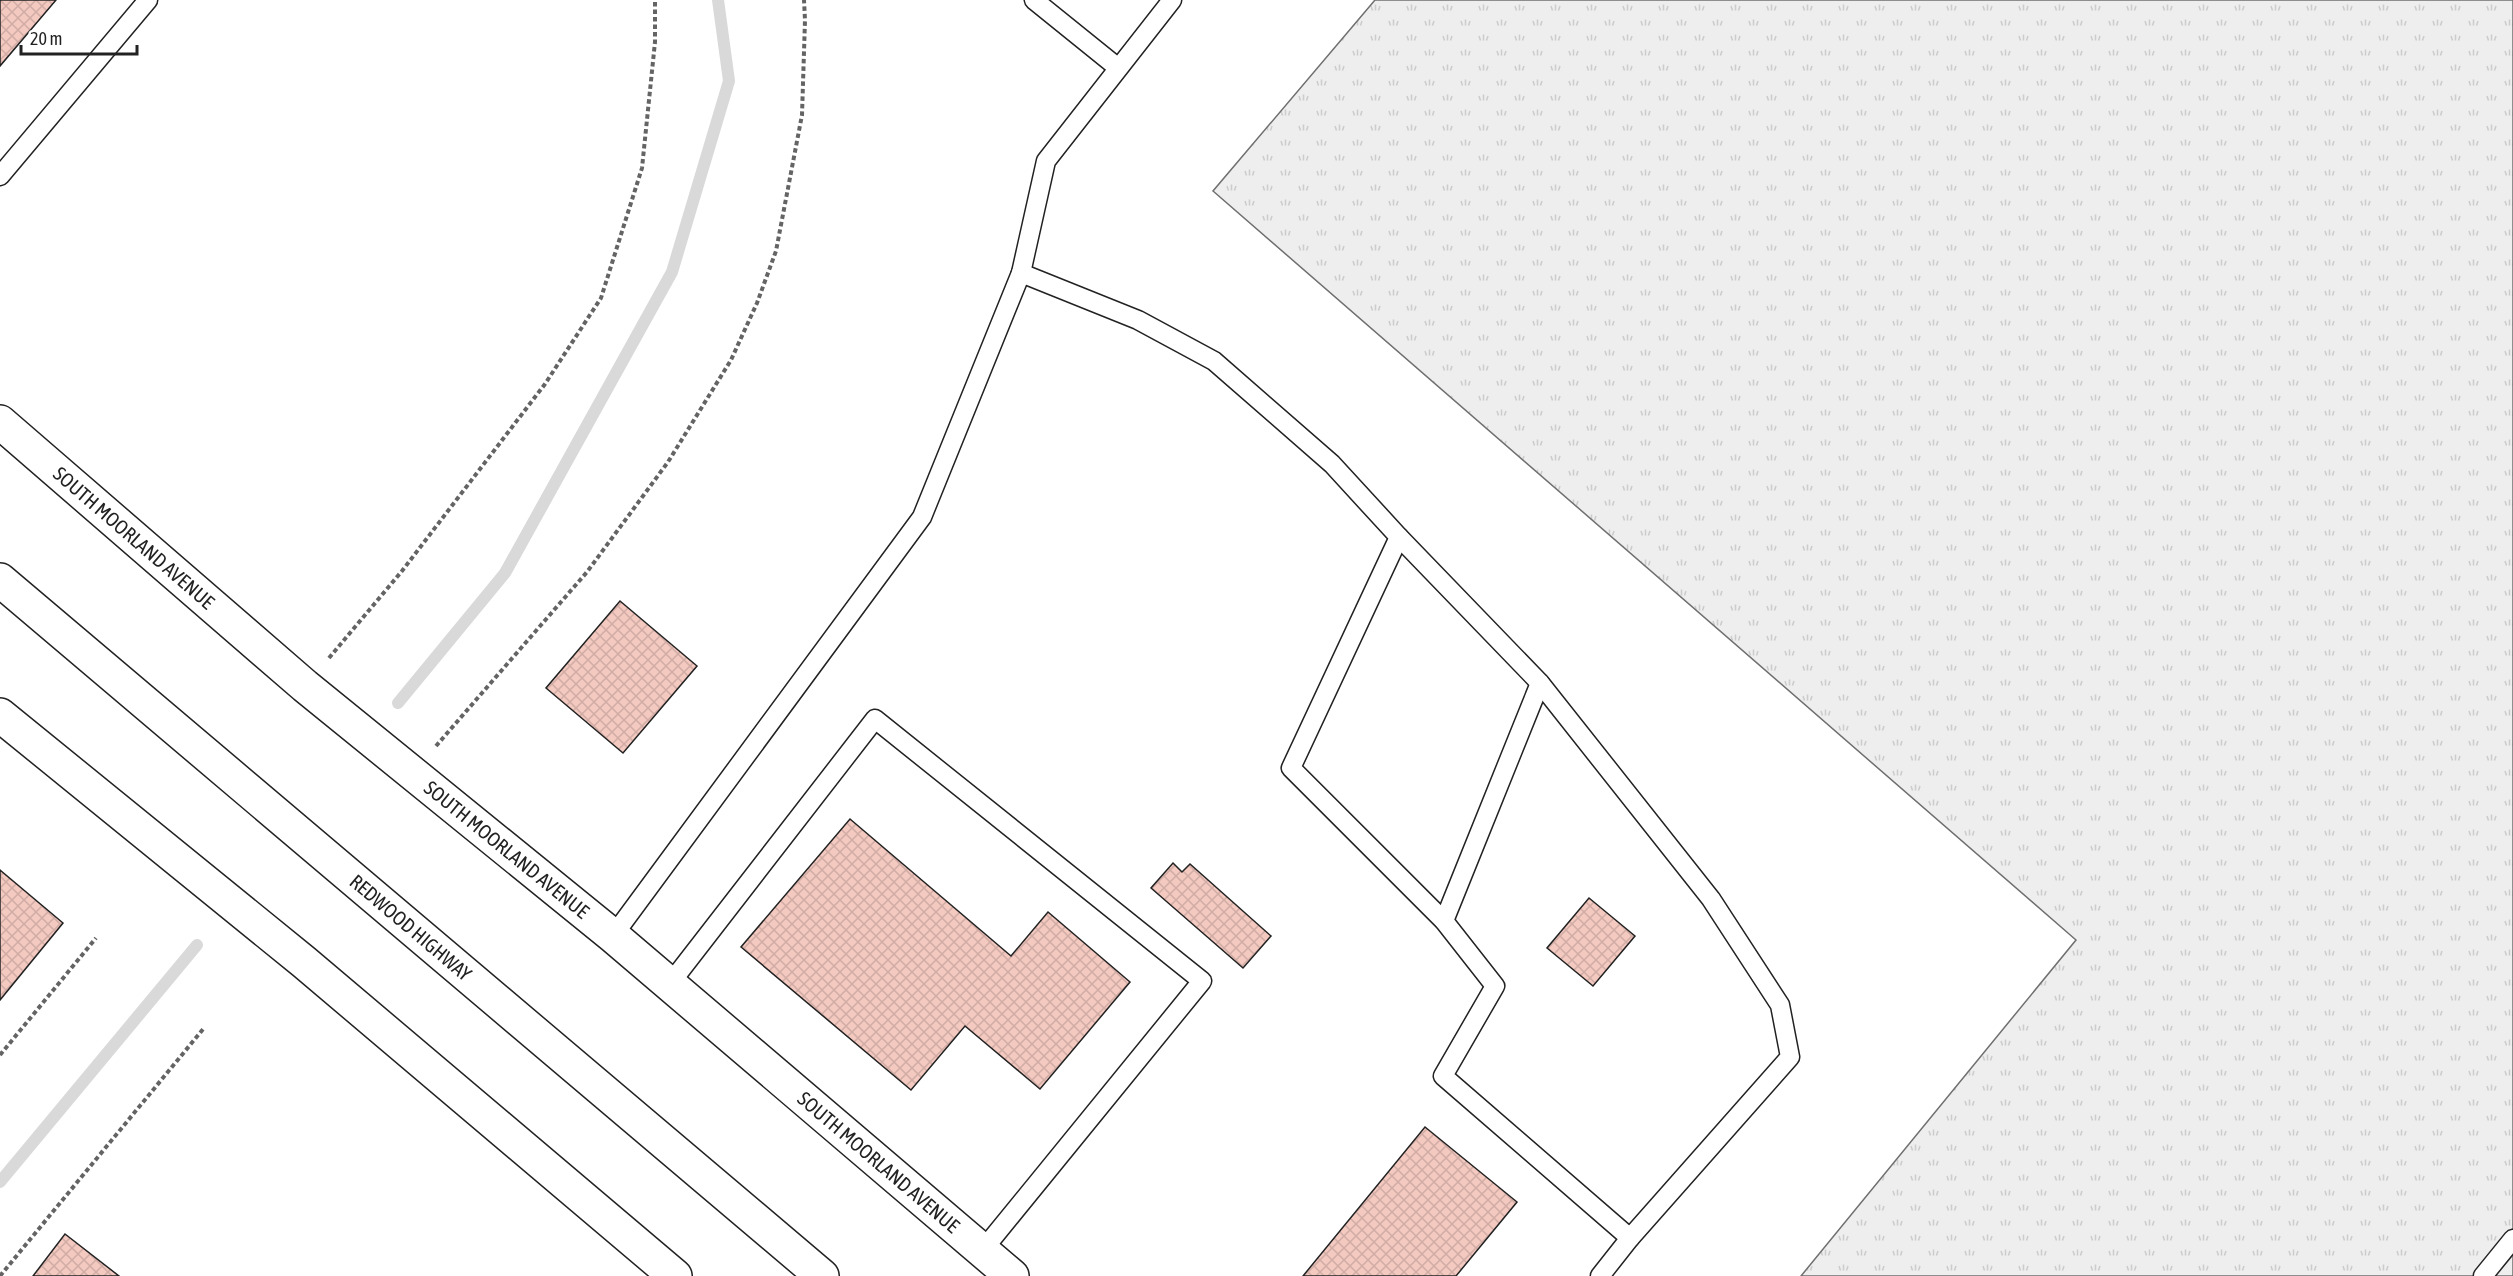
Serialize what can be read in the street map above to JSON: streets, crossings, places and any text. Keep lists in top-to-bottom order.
{
  "streets": {
    "main road": ["SOUTH MOORLAND AVENUE", "REDWOOD HIGHWAY"]
  },
  "scale_bar": "20 m"
}
